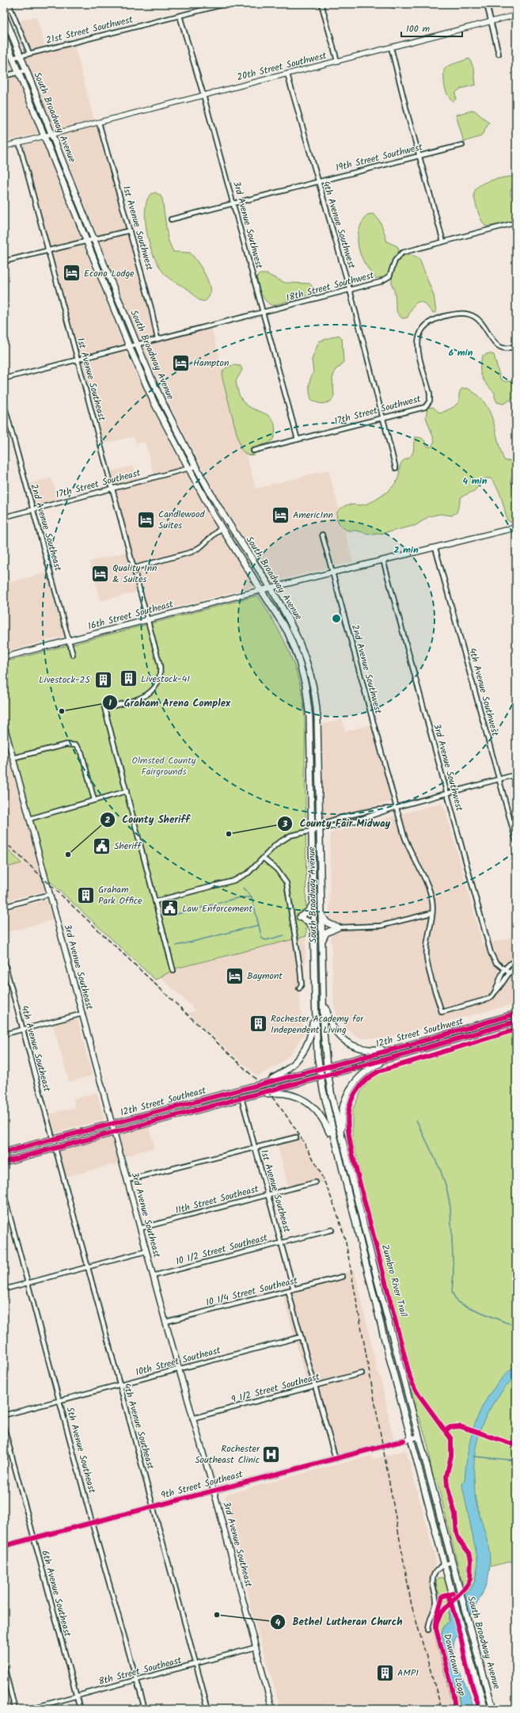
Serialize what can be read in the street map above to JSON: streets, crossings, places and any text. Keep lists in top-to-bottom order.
{
  "streets": {
    "main road": [
      "South Broadway Avenue",
      "16th Street Southeast",
      "3rd Avenue Southeast",
      "12th Street Southwest",
      "12th Street Southeast"
    ],
    "street": [
      "21st Street Southwest",
      "20th Street Southwest",
      "19th Street Southwest",
      "3rd Avenue Southwest",
      "4th Avenue Southwest",
      "1st Avenue Southwest",
      "18th Street Southwest",
      "1st Avenue Southeast",
      "17th Street Southwest",
      "17th Street Southeast",
      "2nd Avenue Southeast",
      "2nd Avenue Southwest",
      "4th Avenue Southeast",
      "11th Street Southeast",
      "10 1/2 Street Southeast",
      "10 1/4 Street Southeast",
      "10th Street Southeast",
      "9 1/2 Street Southeast",
      "5th Avenue Southeast",
      "9th Street Southeast",
      "6th Avenue Southeast",
      "8th Street Southeast"
    ],
    "cycle path": ["Zumbro River Trail", "Downtown Loop"]
  },
  "crossings": [
    ["21st Street Southwest", "South Broadway Avenue"],
    ["21st Street Southwest", "3rd Avenue Southwest"],
    ["20th Street Southwest", "South Broadway Avenue"],
    ["20th Street Southwest", "3rd Avenue Southwest"],
    ["20th Street Southwest", "4th Avenue Southwest"],
    ["20th Street Southwest", "1st Avenue Southwest"],
    ["20th Street Southwest", "1st Avenue Southeast"],
    ["South Broadway Avenue", "18th Street Southwest"],
    ["South Broadway Avenue", "17th Street Southeast"],
    ["South Broadway Avenue", "16th Street Southeast"],
    ["South Broadway Avenue", "12th Street Southwest"],
    ["South Broadway Avenue", "12th Street Southeast"],
    ["South Broadway Avenue", "9th Street Southeast"],
    ["19th Street Southwest", "3rd Avenue Southwest"],
    ["19th Street Southwest", "4th Avenue Southwest"],
    ["3rd Avenue Southwest", "18th Street Southwest"],
    ["3rd Avenue Southwest", "17th Street Southwest"],
    ["3rd Avenue Southwest", "16th Street Southeast"],
    ["4th Avenue Southwest", "18th Street Southwest"],
    ["4th Avenue Southwest", "17th Street Southwest"],
    ["4th Avenue Southwest", "16th Street Southeast"],
    ["1st Avenue Southwest", "18th Street Southwest"],
    ["18th Street Southwest", "1st Avenue Southeast"],
    ["1st Avenue Southeast", "17th Street Southeast"],
    ["1st Avenue Southeast", "16th Street Southeast"],
    ["1st Avenue Southeast", "12th Street Southeast"],
    ["1st Avenue Southeast", "11th Street Southeast"],
    ["1st Avenue Southeast", "10 1/2 Street Southeast"],
    ["1st Avenue Southeast", "10 1/4 Street Southeast"],
    ["17th Street Southeast", "2nd Avenue Southeast"],
    ["2nd Avenue Southeast", "16th Street Southeast"],
    ["16th Street Southeast", "2nd Avenue Southwest"],
    ["3rd Avenue Southeast", "12th Street Southeast"],
    ["3rd Avenue Southeast", "11th Street Southeast"],
    ["3rd Avenue Southeast", "10 1/2 Street Southeast"],
    ["3rd Avenue Southeast", "10 1/4 Street Southeast"],
    ["3rd Avenue Southeast", "10th Street Southeast"],
    ["3rd Avenue Southeast", "9 1/2 Street Southeast"],
    ["3rd Avenue Southeast", "9th Street Southeast"],
    ["3rd Avenue Southeast", "8th Street Southeast"],
    ["12th Street Southwest", "12th Street Southeast"],
    ["4th Avenue Southeast", "12th Street Southeast"],
    ["4th Avenue Southeast", "10th Street Southeast"],
    ["4th Avenue Southeast", "9th Street Southeast"],
    ["4th Avenue Southeast", "8th Street Southeast"],
    ["10th Street Southeast", "5th Avenue Southeast"],
    ["5th Avenue Southeast", "9th Street Southeast"],
    ["5th Avenue Southeast", "8th Street Southeast"],
    ["9th Street Southeast", "6th Avenue Southeast"],
    ["6th Avenue Southeast", "8th Street Southeast"]
  ],
  "parks": ["Olmsted County Fairgrounds"],
  "places": {
    "hotel": [
      "Econo Lodge",
      "Hampton",
      "AmericInn",
      "Candlewood Suites",
      "Quality Inn & Suites",
      "Baymont"
    ],
    "building": [
      "Livestock-41",
      "Livestock-25",
      "Graham Park Office",
      "Rochester Academy for Independent Living",
      "AMPI"
    ],
    "other": [
      "Graham Arena Complex",
      "County Fair Midway",
      "County Sheriff",
      "Bethel Lutheran Church"
    ],
    "public building": ["Sheriff", "Law Enforcement"],
    "hospital": ["Rochester Southeast Clinic"]
  },
  "scale_bar": "100 m",
  "rings": ["6 min", "4 min", "2 min"]
}
